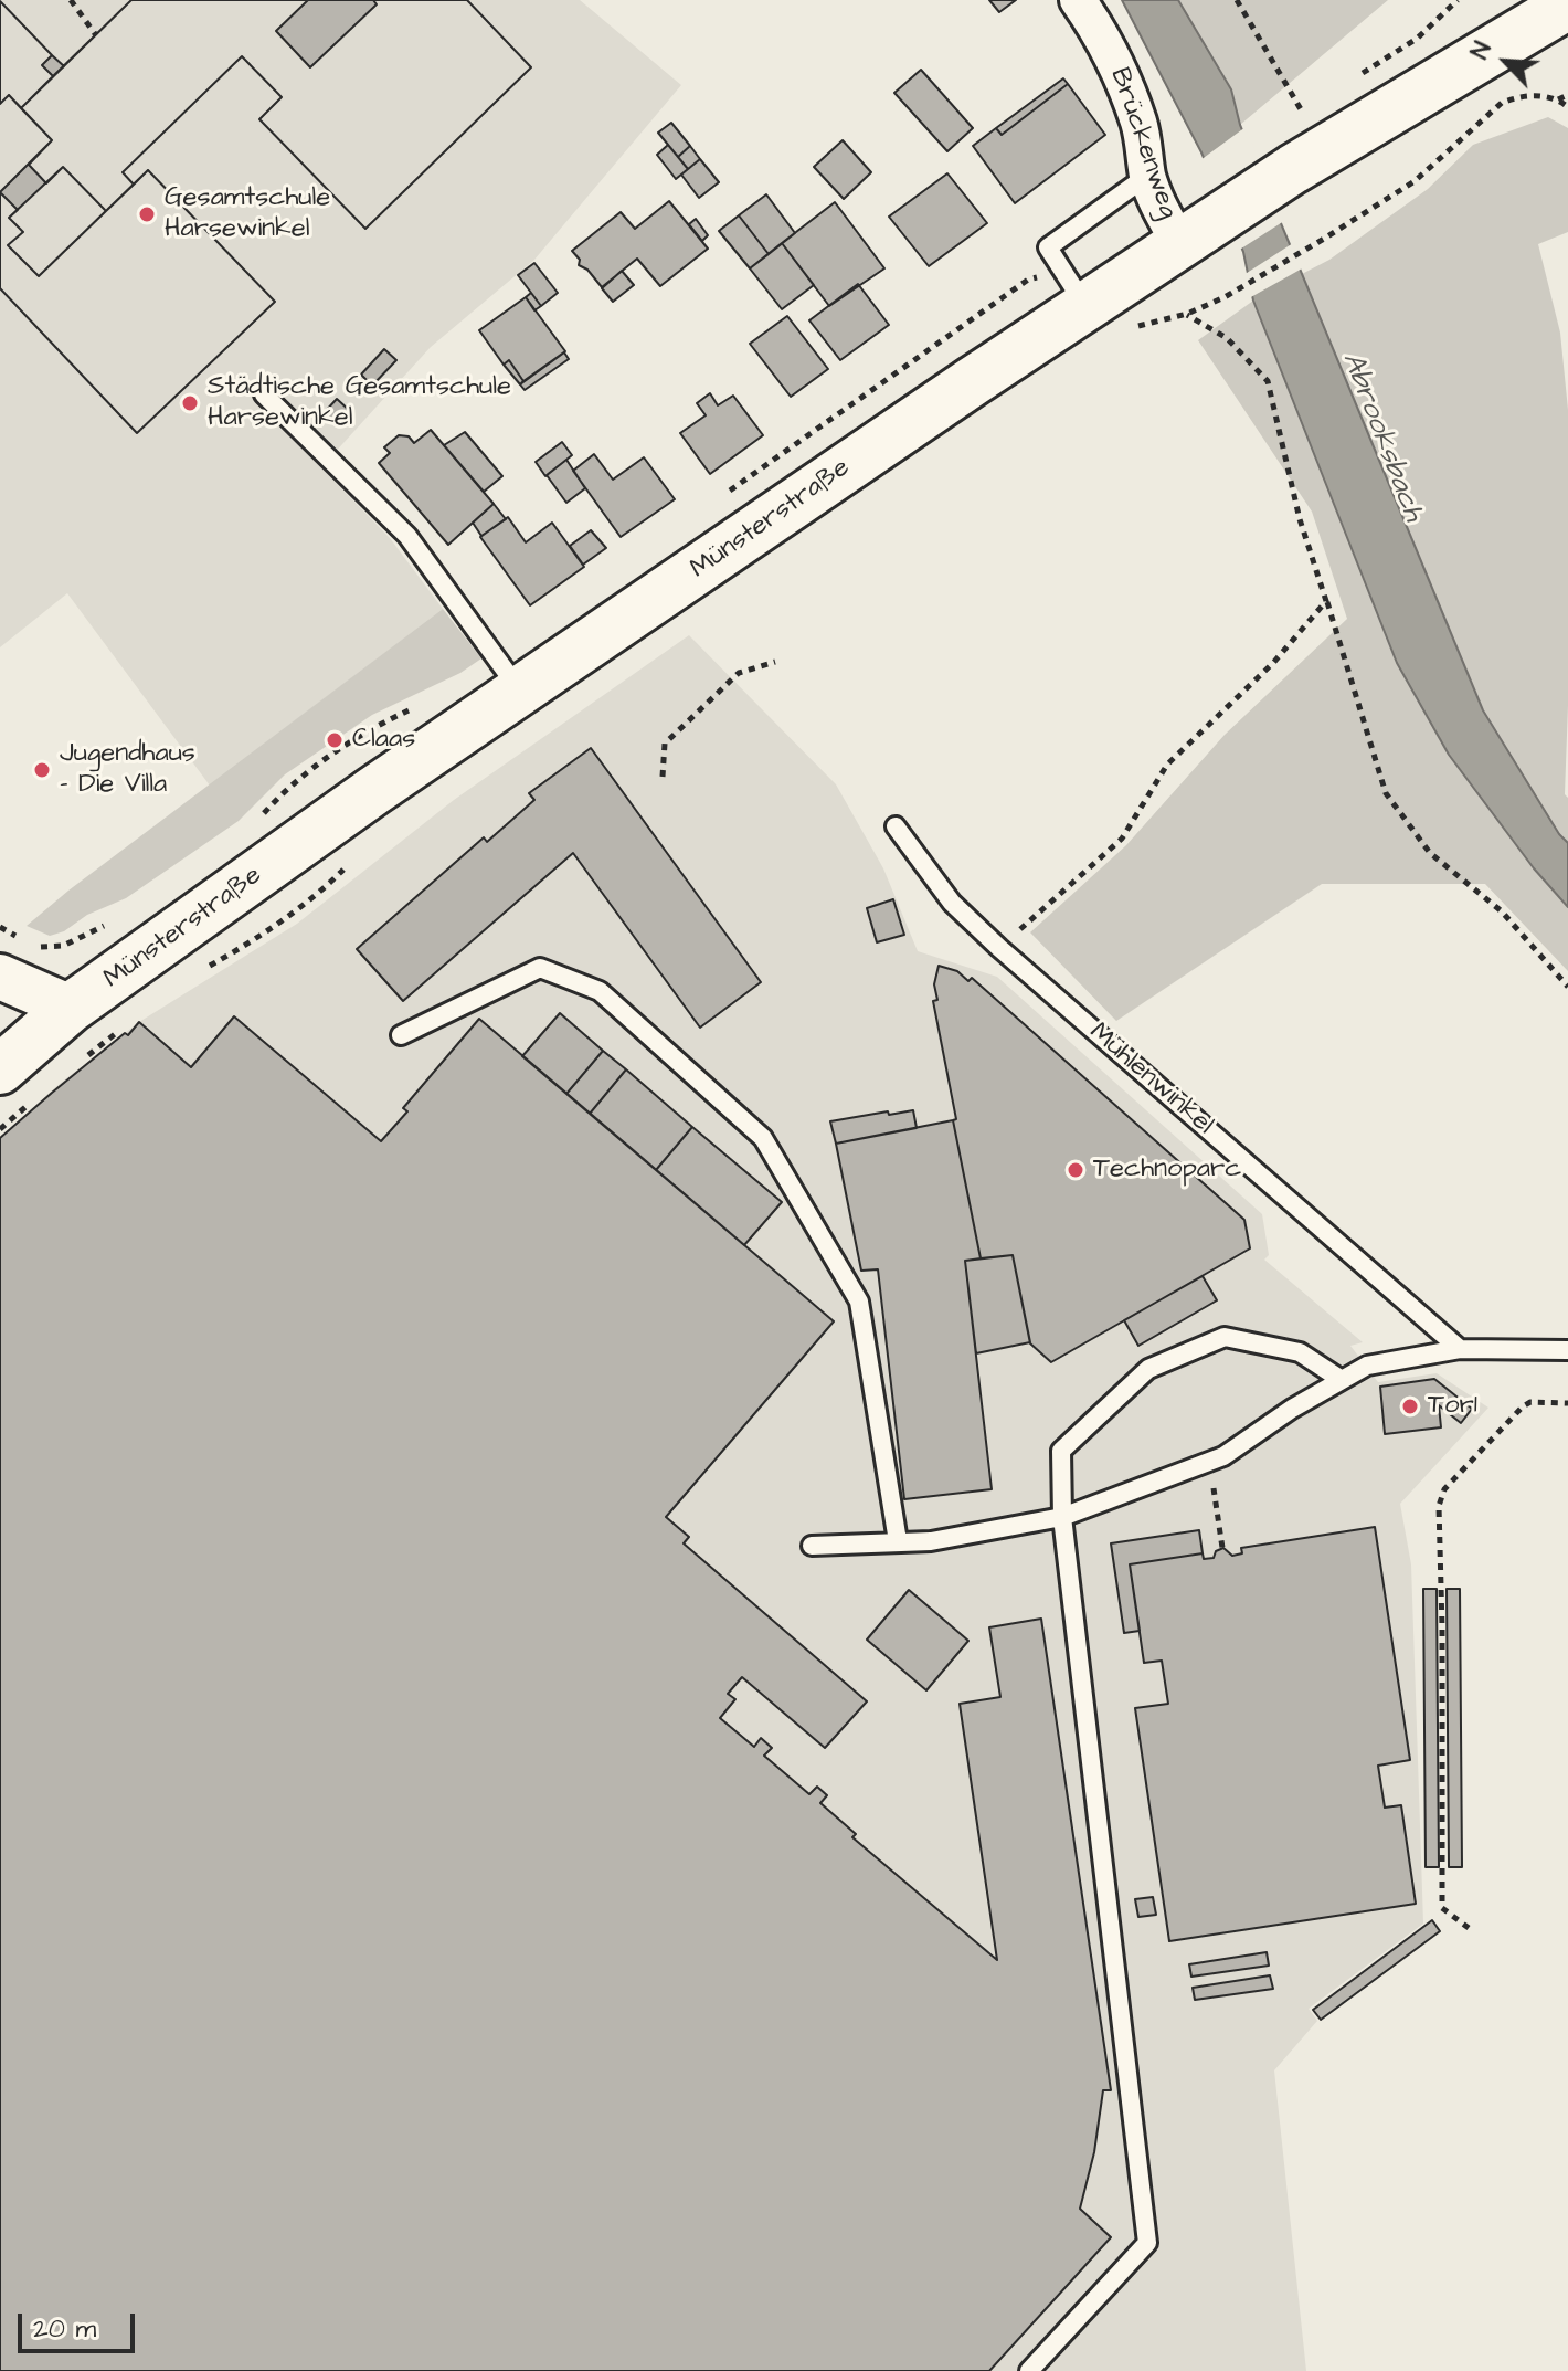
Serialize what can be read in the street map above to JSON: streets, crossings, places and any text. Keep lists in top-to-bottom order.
{
  "streets": {
    "main road": ["Münsterstraße"],
    "street": ["Brückenweg"],
    "lane": ["Mühlenwinkel"]
  },
  "crossings": [
    ["Brückenweg", "Münsterstraße"]
  ],
  "water": ["Abrooksbach"],
  "places": [
    "Gesamtschule Harsewinkel",
    "Städtische Gesamtschule Harsewinkel",
    "Claas",
    "Jugendhaus - Die Villa",
    "Technoparc",
    "Tor1"
  ],
  "scale_bar": "20 m",
  "north": "top left"
}
